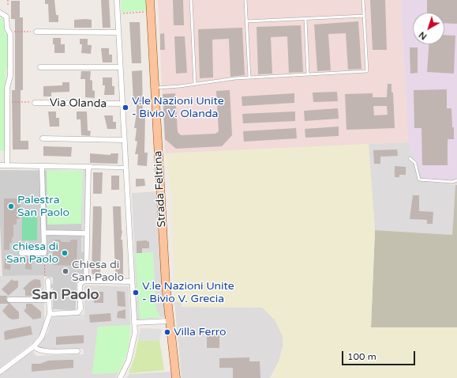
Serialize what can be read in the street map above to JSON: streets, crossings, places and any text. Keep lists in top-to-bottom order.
{
  "streets": {
    "main road": ["Strada Feltrina"],
    "street": ["Via Olanda"]
  },
  "districts": ["San Paolo"],
  "places": [
    "V.le Nazioni Unite - Bivio V. Olanda",
    "Palestra San Paolo",
    "chiesa di San Paolo",
    "Chiesa di San Paolo",
    "V.le Nazioni Unite - Bivio V. Grecia",
    "Villa Ferro"
  ],
  "scale_bar": "100 m",
  "north": "bottom left"
}
